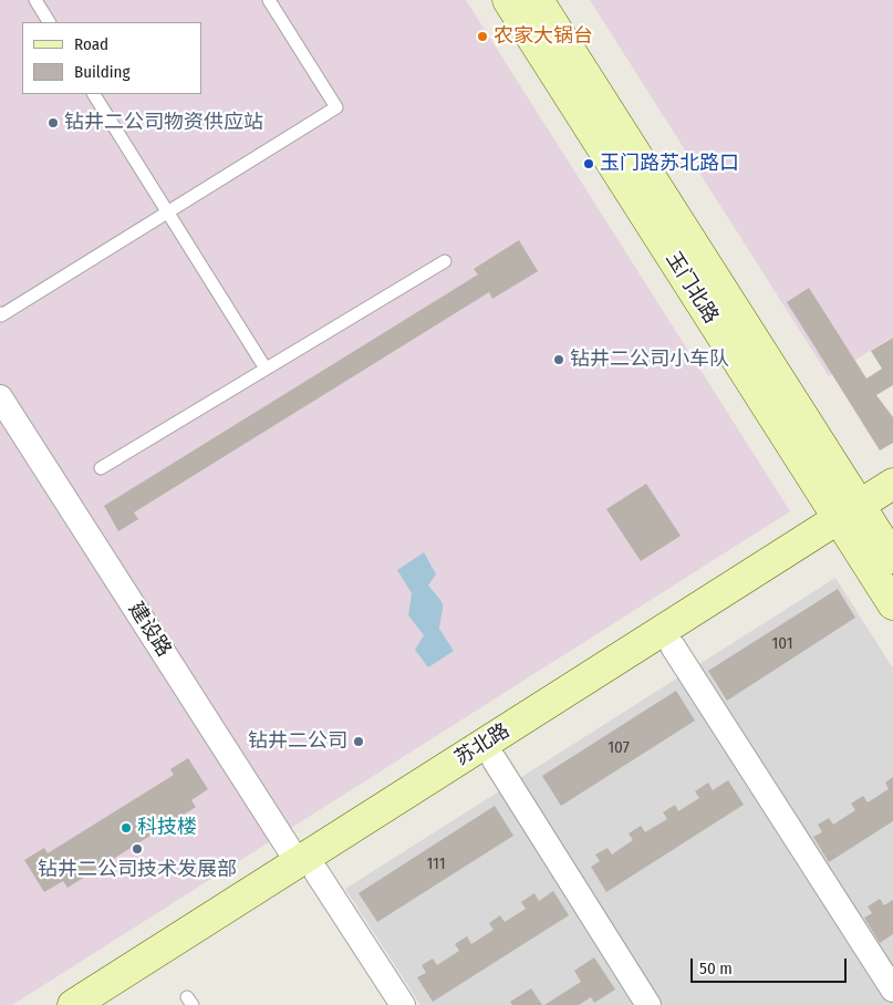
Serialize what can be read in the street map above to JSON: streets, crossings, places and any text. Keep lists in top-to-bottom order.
{
  "streets": {
    "street": ["玉门北路", "建设路", "苏北路"]
  },
  "crossings": [
    ["玉门北路", "苏北路"],
    ["建设路", "苏北路"]
  ],
  "places": [
    "农家大锅台",
    "钻井二公司物资供应站",
    "玉门路苏北路口",
    "钻井二公司小车队",
    "钻井二公司",
    "科技楼",
    "钻井二公司技术发展部"
  ],
  "house_numbers": ["101", "107", "111"],
  "legend": ["Road", "Building"],
  "scale_bar": "50 m"
}
